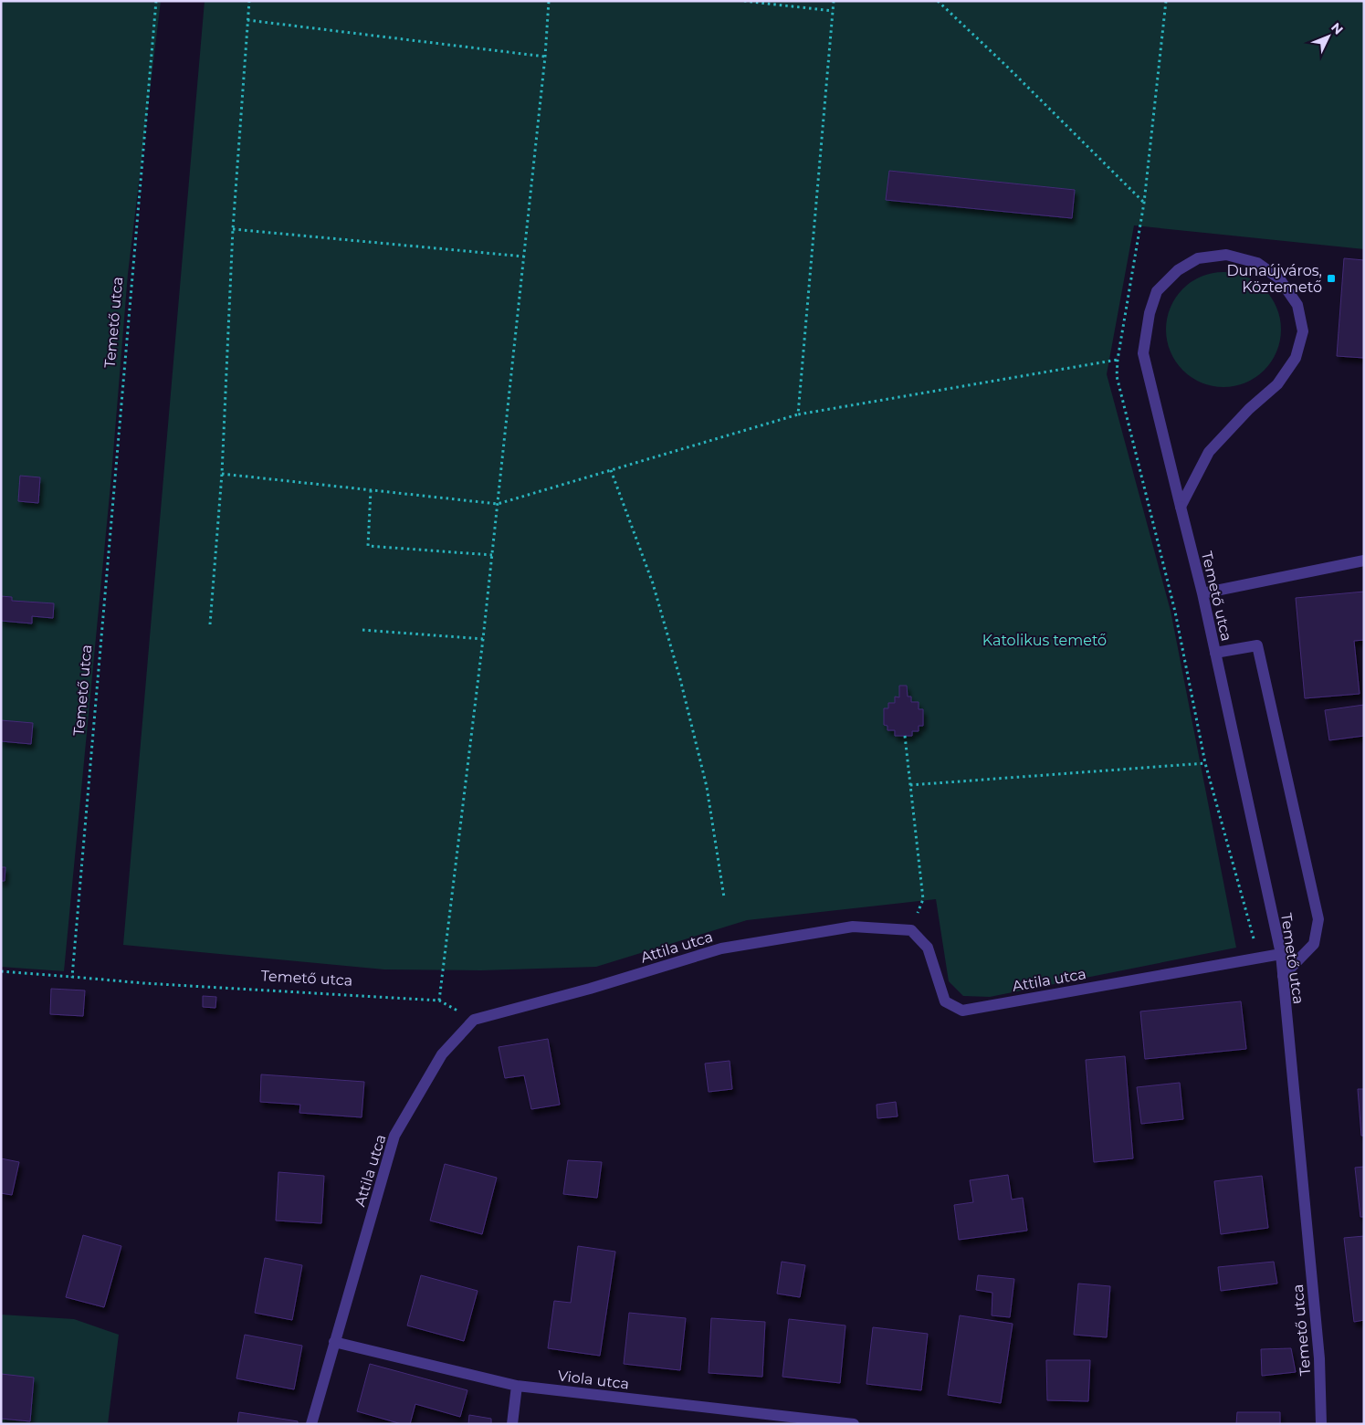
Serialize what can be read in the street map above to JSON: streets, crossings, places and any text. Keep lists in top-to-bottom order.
{
  "streets": {
    "street": ["Temető utca", "Attila utca", "Viola utca"]
  },
  "crossings": [
    ["Temető utca", "Attila utca"],
    ["Attila utca", "Viola utca"]
  ],
  "parks": ["Katolikus temető"],
  "places": {
    "transit": ["Dunaújváros, Köztemető"]
  },
  "north": "top right"
}
